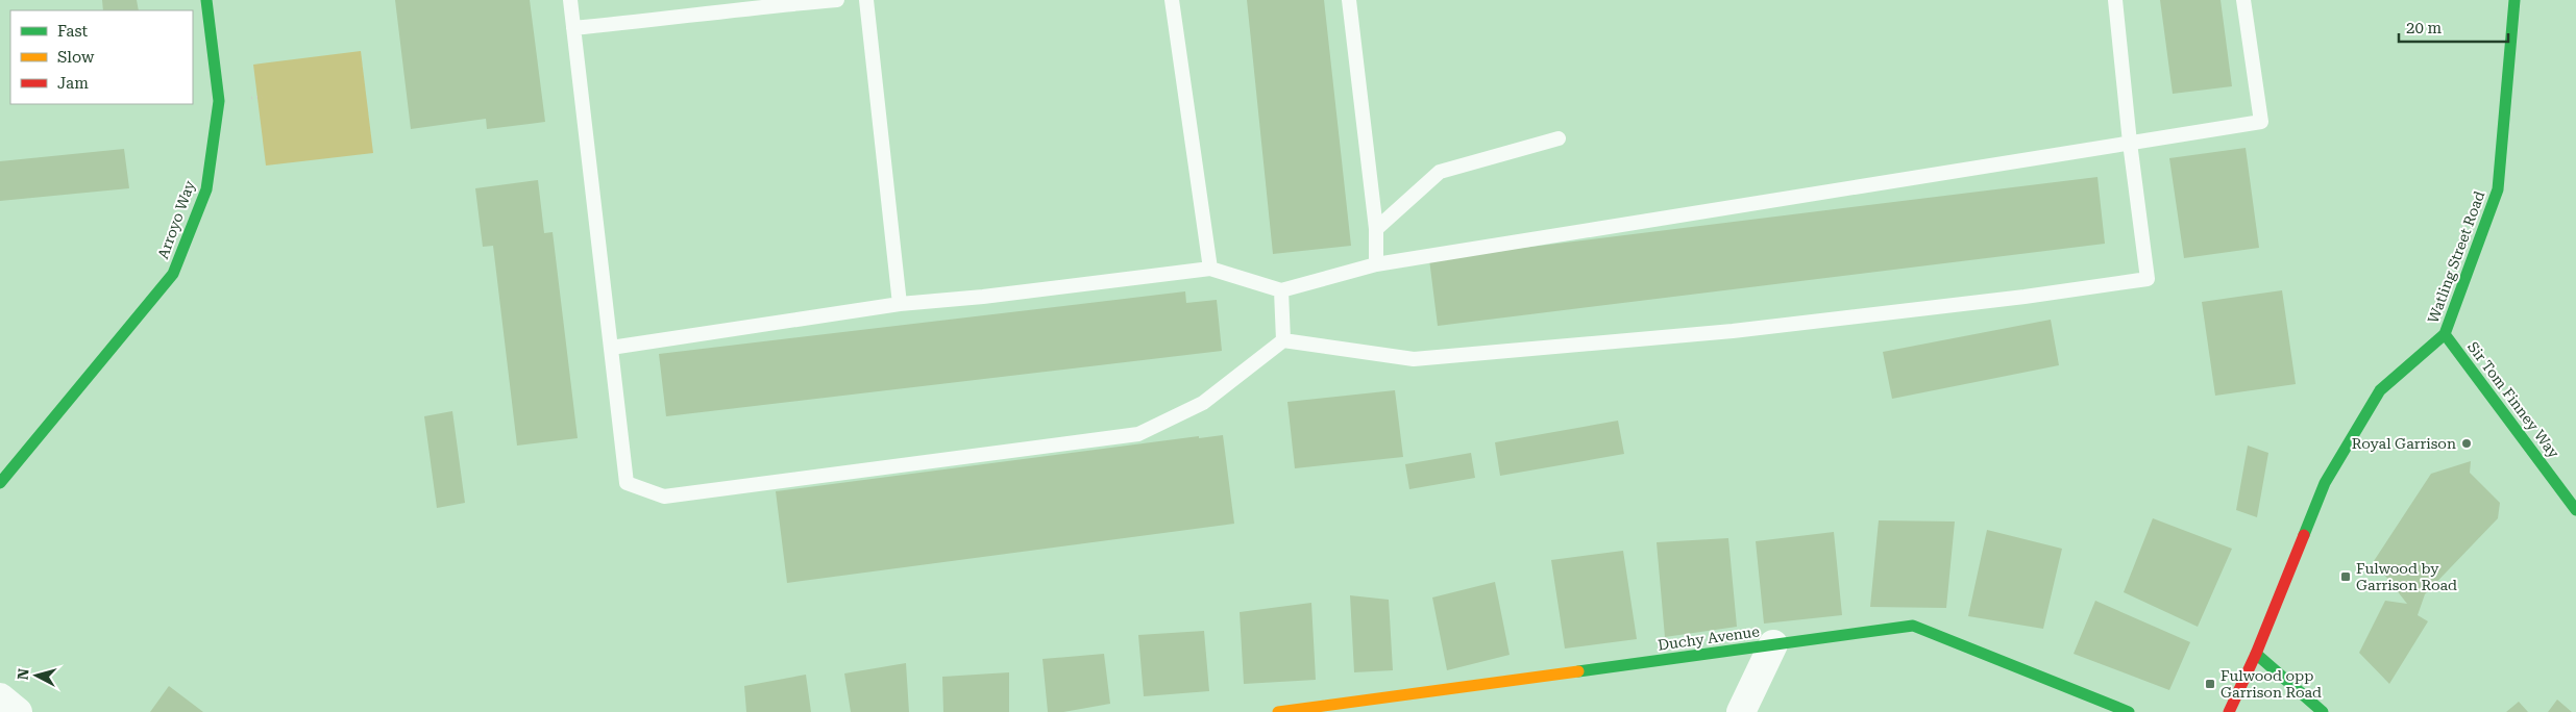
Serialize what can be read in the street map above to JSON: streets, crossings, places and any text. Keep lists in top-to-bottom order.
{
  "streets": {
    "street": [
      "Arroyo Way",
      "Watling Street Road",
      "Sir Tom Finney Way",
      "Duchy Avenue"
    ]
  },
  "crossings": [
    ["Watling Street Road", "Sir Tom Finney Way"]
  ],
  "places": {
    "other": ["Royal Garrison"],
    "transit": ["Fulwood by Garrison Road", "Fulwood opp Garrison Road"]
  },
  "legend": ["Fast", "Slow", "Jam"],
  "scale_bar": "20 m",
  "north": "left"
}
